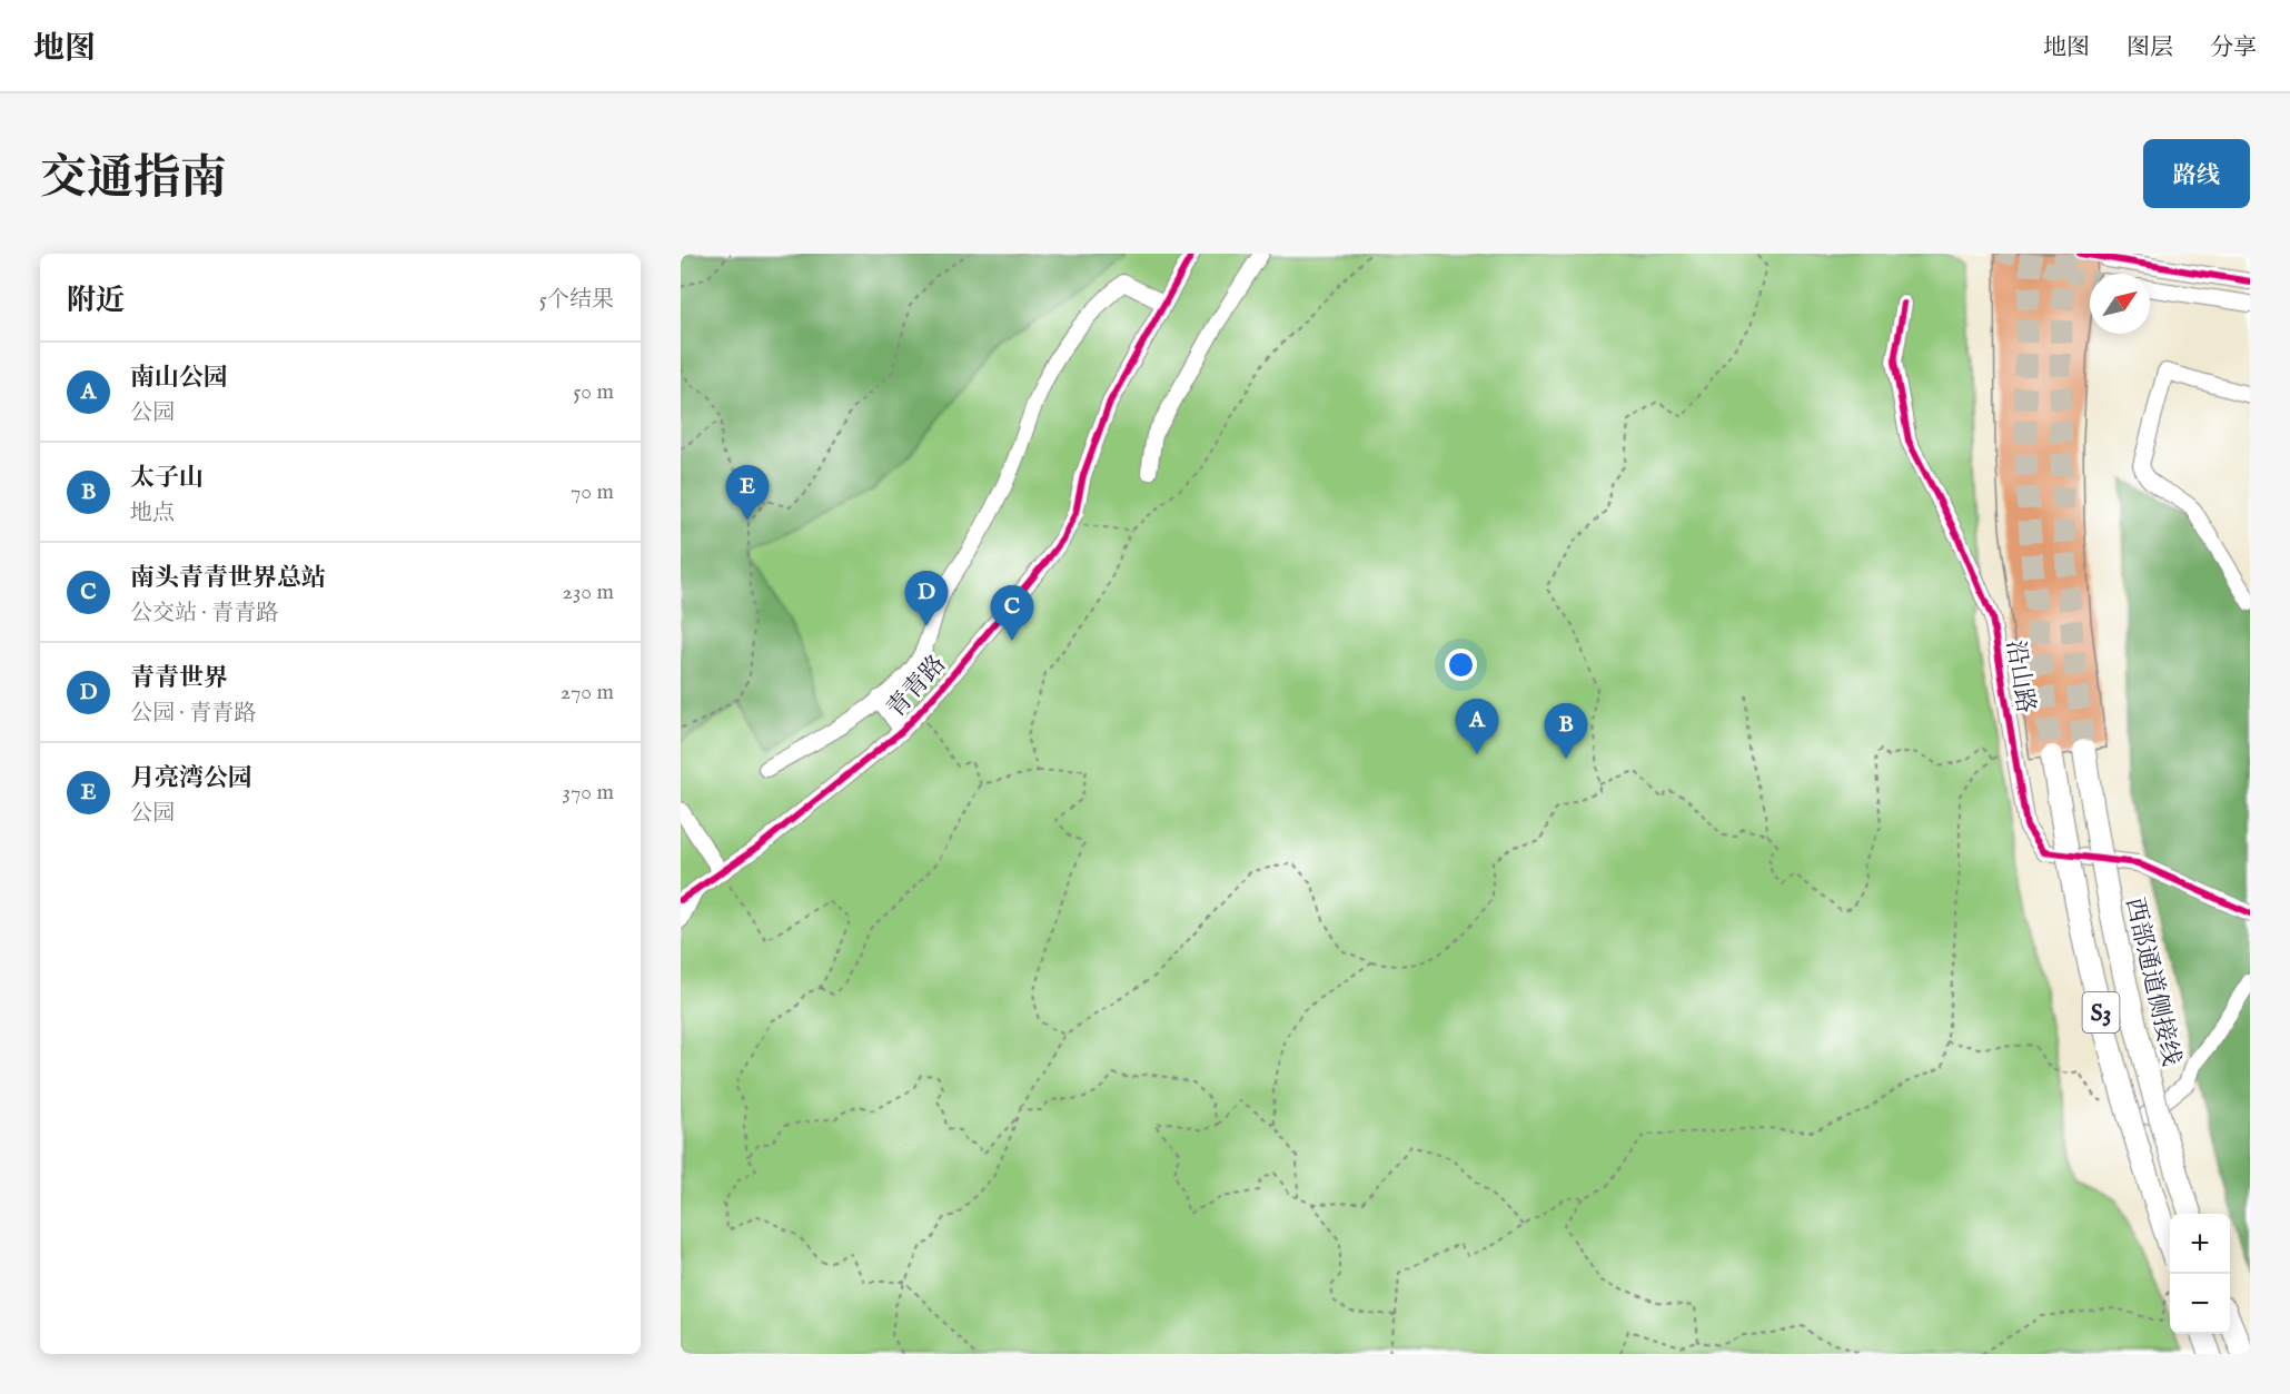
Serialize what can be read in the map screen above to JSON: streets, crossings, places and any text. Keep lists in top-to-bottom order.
{
  "streets": {
    "highway": ["西部通道侧接线", "S3"],
    "street": ["沿山路", "青青路"]
  },
  "north": "top right",
  "page": {
    "header": "地图",
    "nav": ["地图", "图层", "分享"],
    "title": "交通指南",
    "buttons": "路线",
    "heading": ["附近", "5个结果"],
    "list": [
      {
        "mark": "A",
        "name": "南山公园",
        "note": "公园",
        "value": "50 m"
      },
      {
        "mark": "B",
        "name": "太子山",
        "note": "地点",
        "value": "70 m"
      },
      {
        "mark": "C",
        "name": "南头青青世界总站",
        "note": "公交站 · 青青路",
        "value": "230 m"
      },
      {
        "mark": "D",
        "name": "青青世界",
        "note": "公园 · 青青路",
        "value": "270 m"
      },
      {
        "mark": "E",
        "name": "月亮湾公园",
        "note": "公园",
        "value": "370 m"
      }
    ],
    "pins": [
      "E",
      "D",
      "C",
      "A",
      "B"
    ],
    "map_buttons": ["+", "−"]
  }
}
